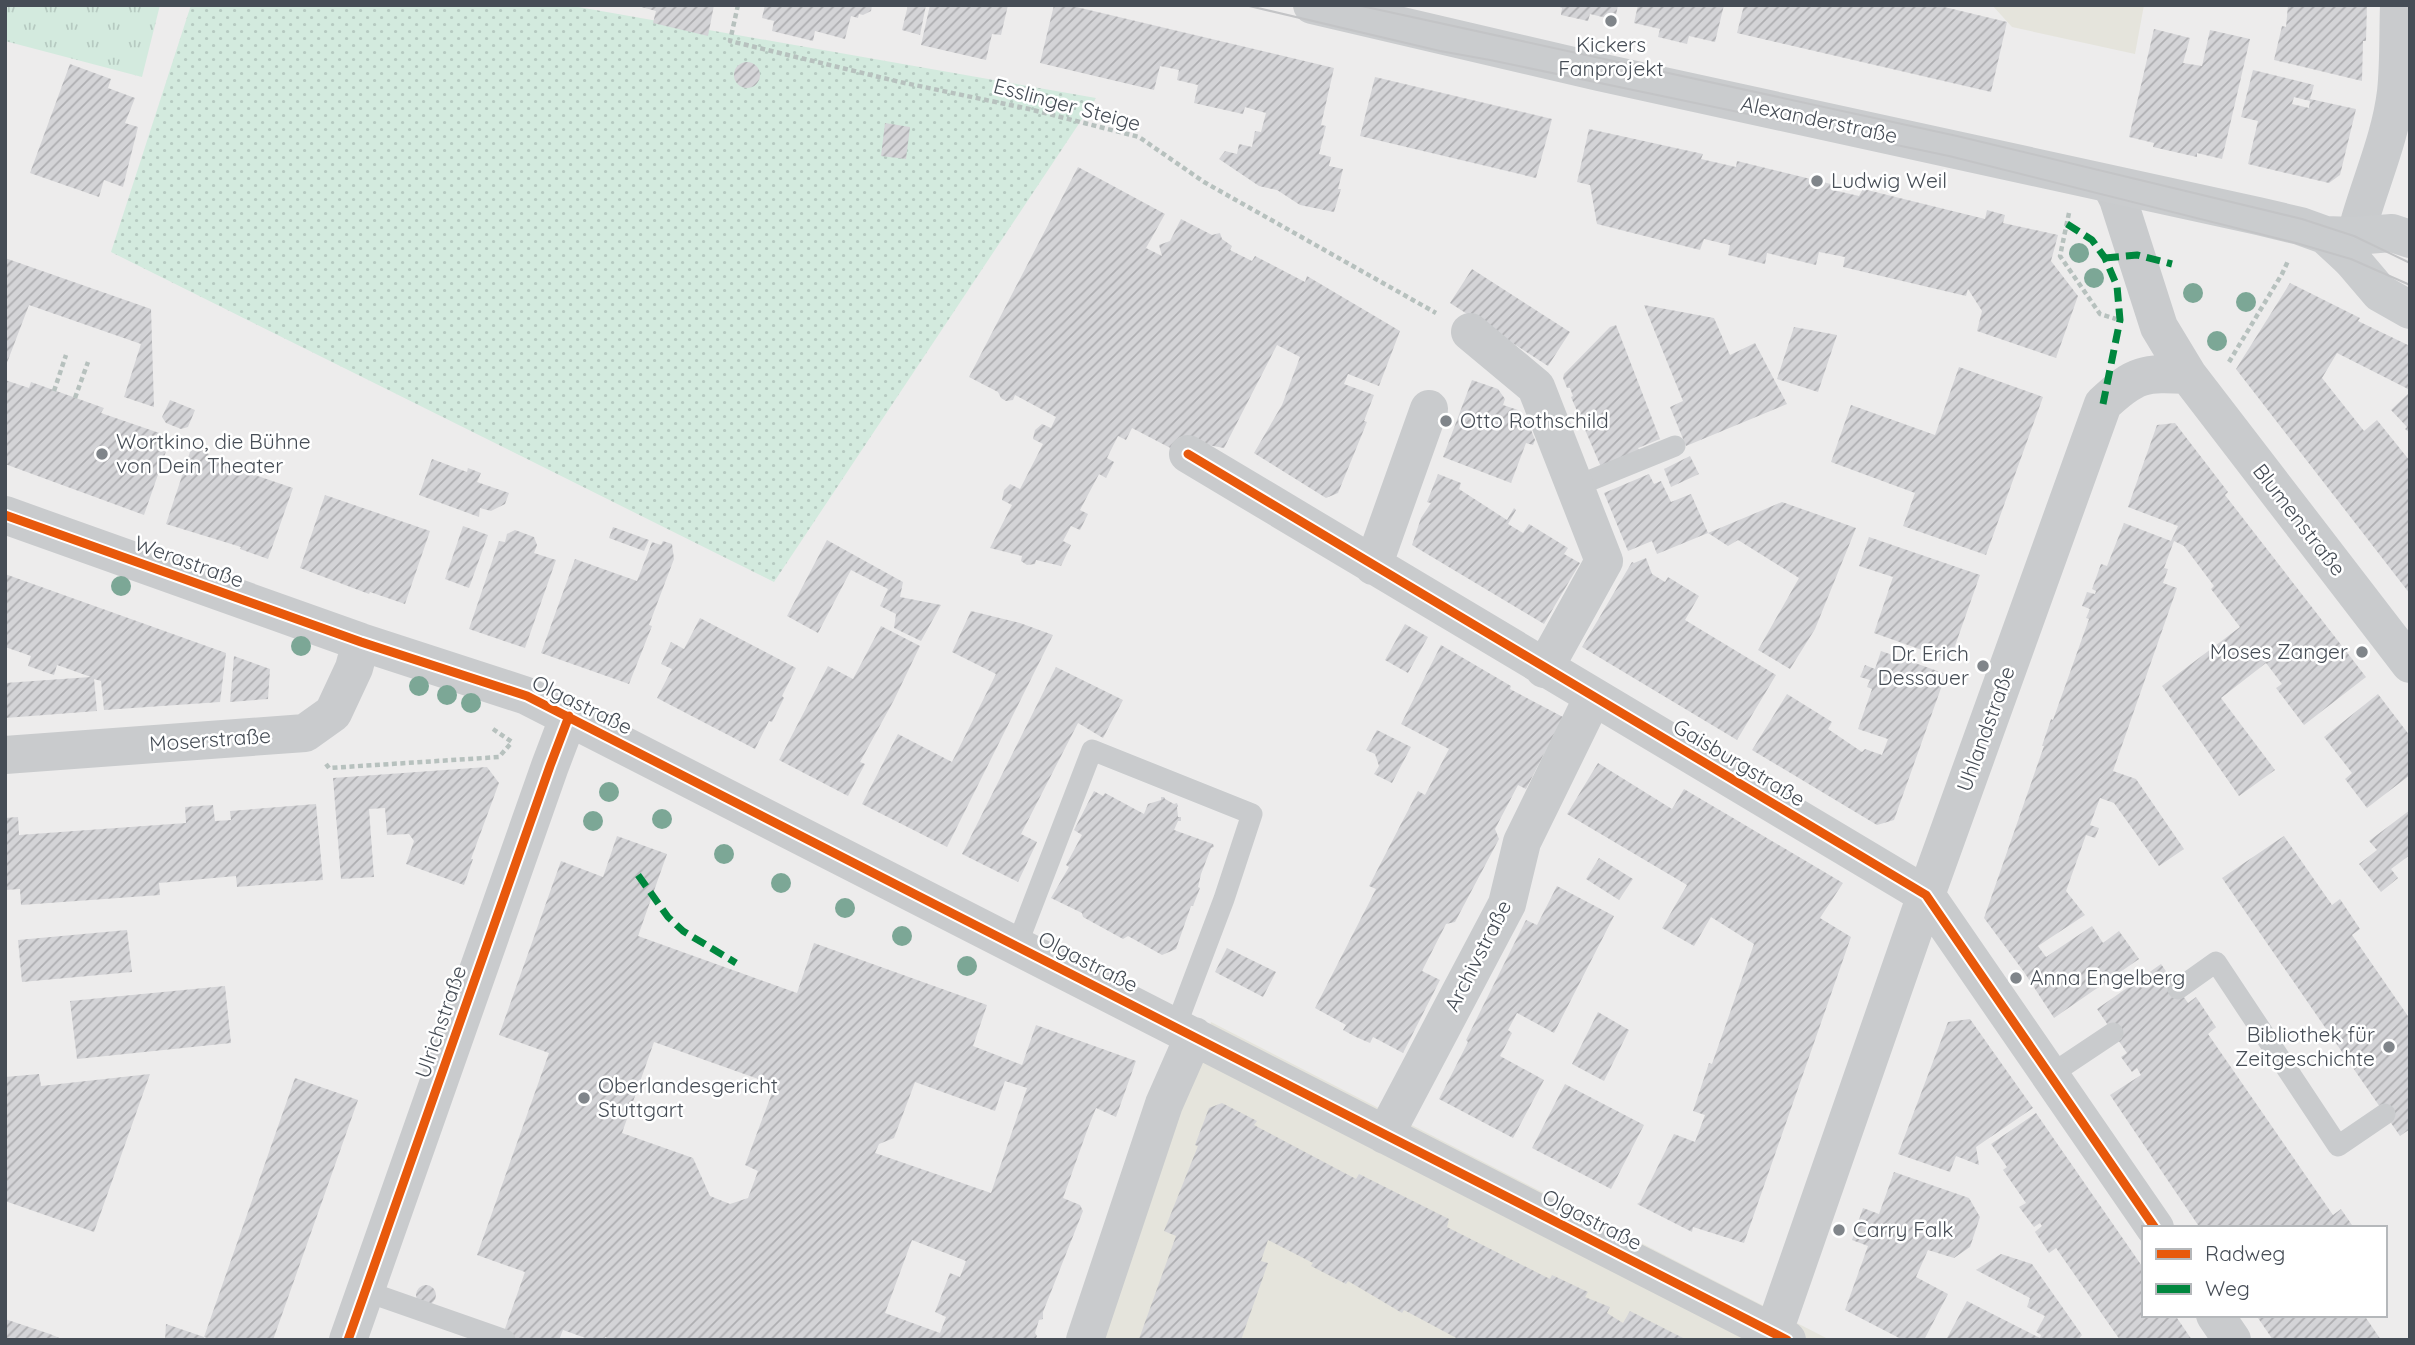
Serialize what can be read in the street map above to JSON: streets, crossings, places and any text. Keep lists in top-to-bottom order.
{
  "streets": {
    "street": [
      "Alexanderstraße",
      "Blumenstraße",
      "Werastraße",
      "Olgastraße",
      "Uhlandstraße",
      "Moserstraße",
      "Gaisburgstraße",
      "Archivstraße",
      "Ulrichstraße"
    ],
    "path": ["Esslinger Steige"]
  },
  "crossings": [
    ["Blumenstraße", "Uhlandstraße"],
    ["Werastraße", "Olgastraße"],
    ["Olgastraße", "Uhlandstraße"],
    ["Olgastraße", "Archivstraße"],
    ["Olgastraße", "Ulrichstraße"],
    ["Uhlandstraße", "Gaisburgstraße"],
    ["Gaisburgstraße", "Archivstraße"]
  ],
  "places": [
    "Kickers Fanprojekt",
    "Ludwig Weil",
    "Otto Rothschild",
    "Wortkino, die Bühne von Dein Theater",
    "Moses Zanger",
    "Dr. Erich Dessauer",
    "Anna Engelberg",
    "Bibliothek für Zeitgeschichte",
    "Oberlandesgericht Stuttgart",
    "Carry Falk"
  ],
  "legend": ["Radweg", "Weg"]
}
